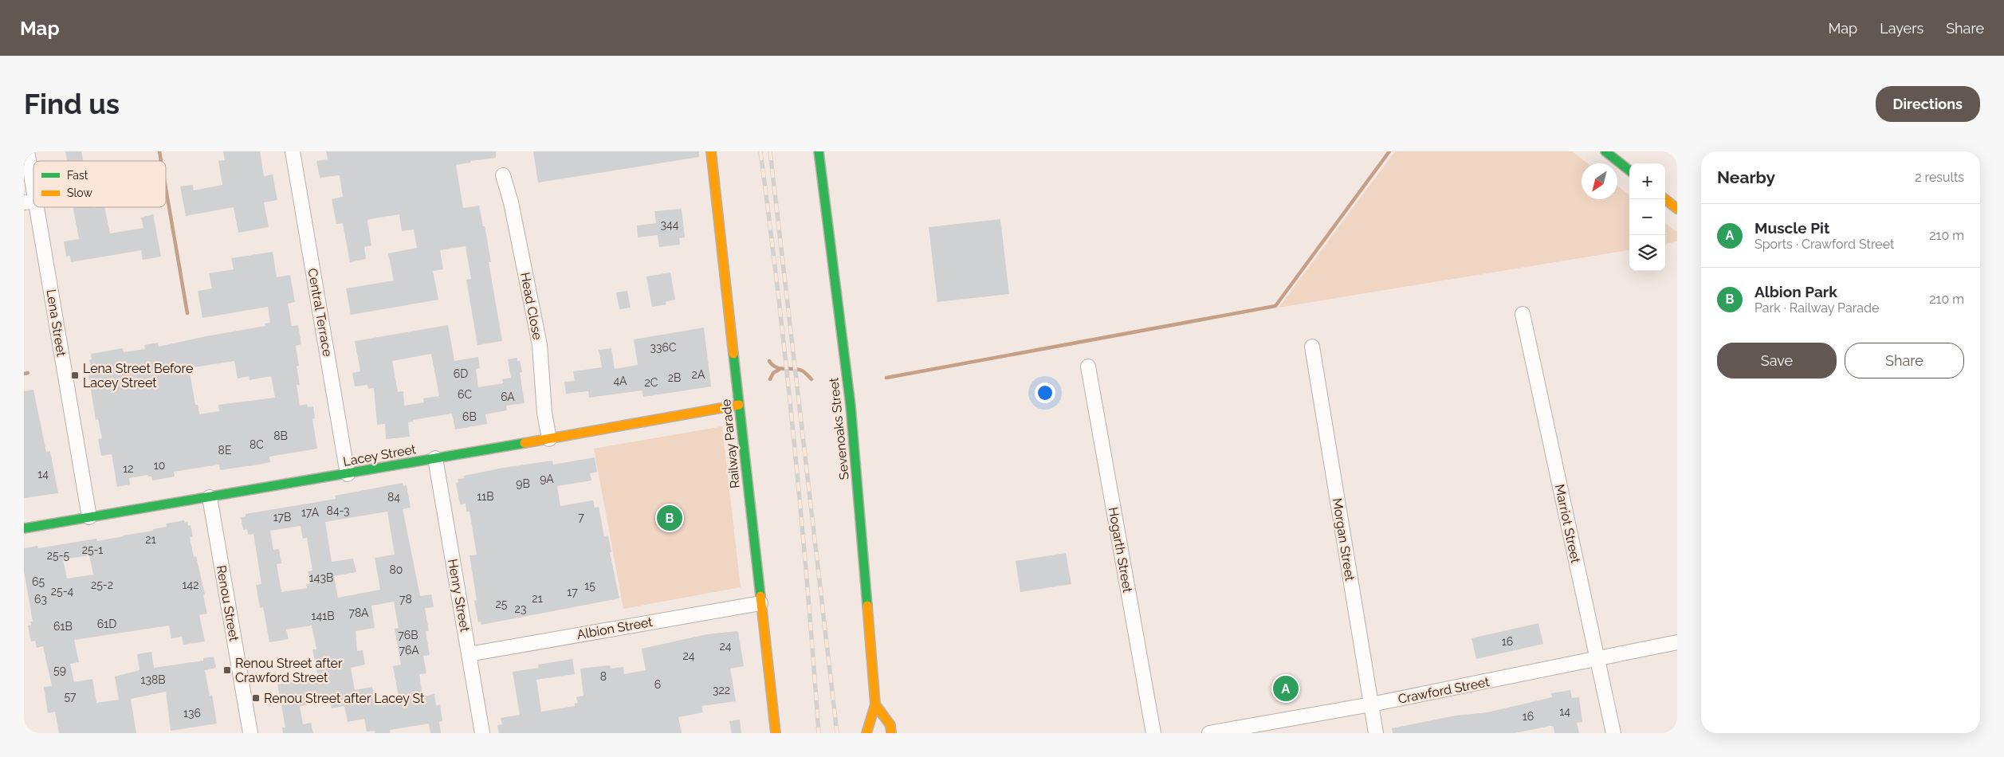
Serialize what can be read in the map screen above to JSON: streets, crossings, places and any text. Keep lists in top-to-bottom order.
{
  "streets": {
    "street": [
      "Head Close",
      "Central Terrace",
      "Lena Street",
      "Sevenoaks Street",
      "Railway Parade",
      "Lacey Street",
      "Marriot Street",
      "Morgan Street",
      "Hogarth Street",
      "Henry Street",
      "Renou Street",
      "Albion Street",
      "Crawford Street"
    ]
  },
  "crossings": [
    ["Head Close", "Lacey Street"],
    ["Central Terrace", "Lacey Street"],
    ["Lena Street", "Lacey Street"],
    ["Railway Parade", "Lacey Street"],
    ["Railway Parade", "Albion Street"],
    ["Lacey Street", "Henry Street"],
    ["Lacey Street", "Renou Street"],
    ["Marriot Street", "Crawford Street"],
    ["Morgan Street", "Crawford Street"],
    ["Henry Street", "Albion Street"]
  ],
  "places": {
    "transit": ["Lena Street Before Lacey Street", "Renou Street after Crawford Street", "Renou Street after Lacey St"]
  },
  "house_numbers": [
    "344",
    "336C",
    "6D",
    "2A",
    "2B",
    "4A",
    "2C",
    "6C",
    "6A",
    "6B",
    "8B",
    "8C",
    "8E",
    "10",
    "12",
    "14",
    "9A",
    "9B",
    "11B",
    "84",
    "84-3",
    "17A",
    "17B",
    "7",
    "21",
    "25-1",
    "25-5",
    "80",
    "143B",
    "65",
    "25-2",
    "142",
    "15",
    "25-4",
    "17",
    "21",
    "63",
    "78",
    "25",
    "23",
    "78A",
    "141B",
    "61D",
    "61B",
    "76B",
    "16",
    "24",
    "76A",
    "24",
    "59",
    "8",
    "138B",
    "6",
    "322",
    "57",
    "14",
    "136",
    "16"
  ],
  "legend": ["Fast", "Slow"],
  "north": "bottom left",
  "page": {
    "header": "Map",
    "nav": ["Map", "Layers", "Share"],
    "buttons": [
      "Directions",
      ["Save", "Share"]
    ],
    "title": "Find us",
    "heading": ["Nearby", "2 results"],
    "map_buttons": ["+", "−"],
    "list": [
      {
        "mark": "A",
        "name": "Muscle Pit",
        "note": "Sports · Crawford Street",
        "value": "210 m"
      },
      {
        "mark": "B",
        "name": "Albion Park",
        "note": "Park · Railway Parade",
        "value": "210 m"
      }
    ],
    "pins": ["B", "A"]
  }
}
